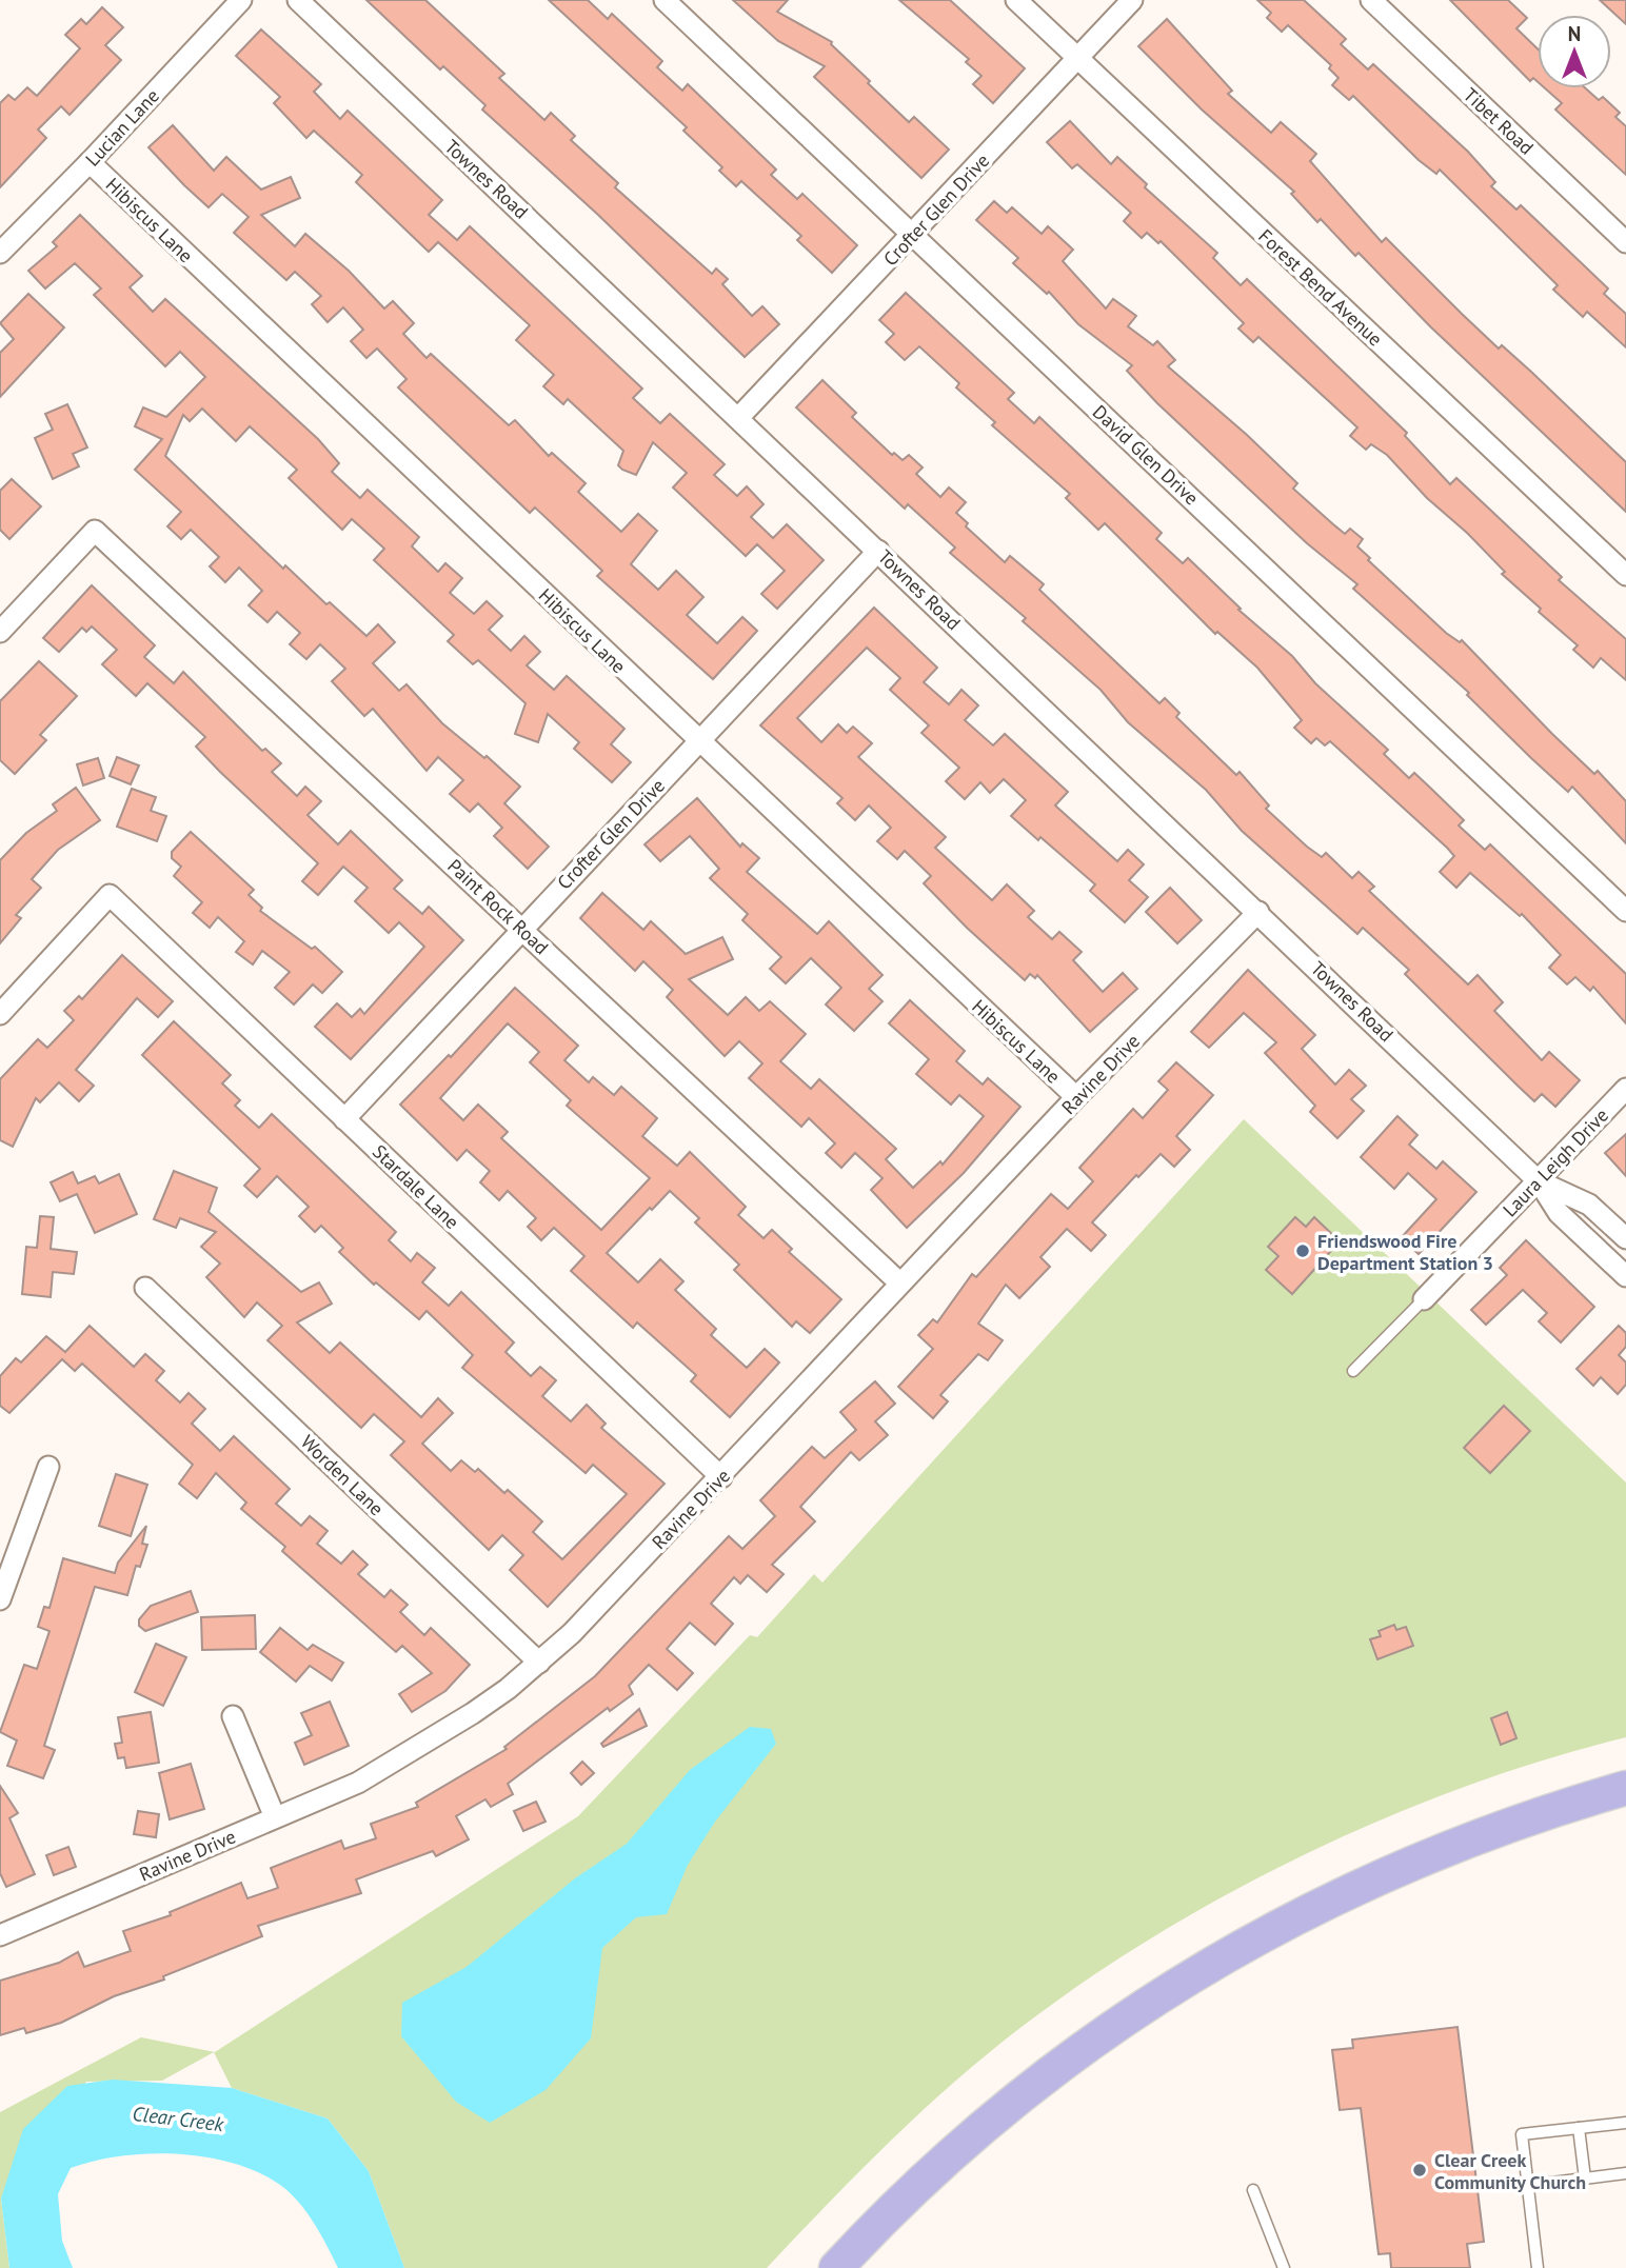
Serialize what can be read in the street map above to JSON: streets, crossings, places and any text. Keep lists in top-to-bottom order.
{
  "streets": {
    "street": [
      "Tibet Road",
      "Lucian Lane",
      "Townes Road",
      "Crofter Glen Drive",
      "Hibiscus Lane",
      "Forest Bend Avenue",
      "David Glen Drive",
      "Paint Rock Road",
      "Ravine Drive",
      "Laura Leigh Drive",
      "Stardale Lane",
      "Worden Lane"
    ]
  },
  "crossings": [
    ["Lucian Lane", "Hibiscus Lane"],
    ["Townes Road", "Crofter Glen Drive"],
    ["Townes Road", "Ravine Drive"],
    ["Townes Road", "Laura Leigh Drive"],
    ["Crofter Glen Drive", "Hibiscus Lane"],
    ["Crofter Glen Drive", "Forest Bend Avenue"],
    ["Crofter Glen Drive", "David Glen Drive"],
    ["Crofter Glen Drive", "Paint Rock Road"],
    ["Crofter Glen Drive", "Stardale Lane"],
    ["Hibiscus Lane", "Ravine Drive"],
    ["Paint Rock Road", "Ravine Drive"],
    ["Ravine Drive", "Stardale Lane"],
    ["Ravine Drive", "Worden Lane"]
  ],
  "water": ["Clear Creek"],
  "places": ["Friendswood Fire Department Station 3", "Clear Creek Community Church"],
  "north": "top"
}
